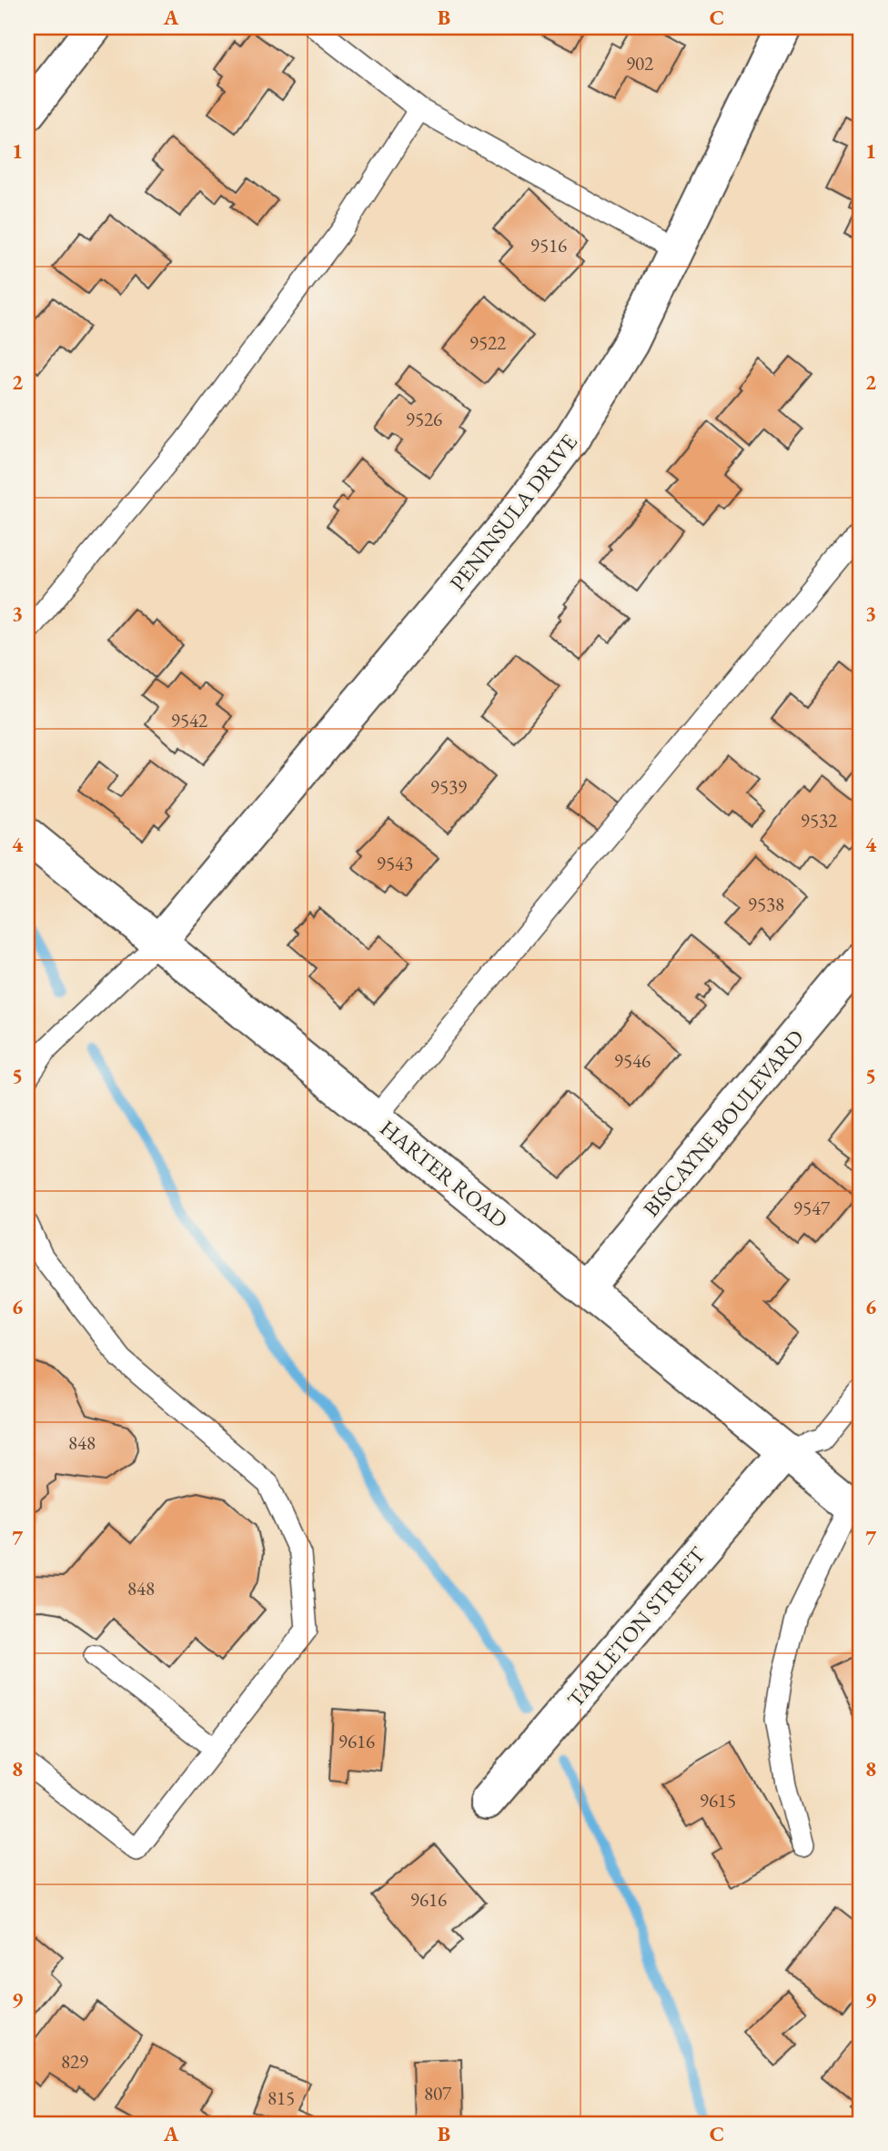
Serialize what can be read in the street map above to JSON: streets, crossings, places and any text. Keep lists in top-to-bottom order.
{
  "streets": {
    "street": [
      "PENINSULA DRIVE",
      "BISCAYNE BOULEVARD",
      "HARTER ROAD",
      "TARLETON STREET"
    ]
  },
  "crossings": [
    ["PENINSULA DRIVE", "HARTER ROAD"],
    ["BISCAYNE BOULEVARD", "HARTER ROAD"],
    ["HARTER ROAD", "TARLETON STREET"]
  ],
  "house_numbers": [
    "902",
    "9516",
    "9522",
    "9526",
    "9542",
    "9539",
    "9532",
    "9543",
    "9538",
    "9546",
    "9547",
    "848",
    "848",
    "9616",
    "9615",
    "9616",
    "829",
    "807",
    "815"
  ],
  "grid": {
    "columns": ["A", "B", "C"],
    "rows": [
      "1",
      "2",
      "3",
      "4",
      "5",
      "6",
      "7",
      "8",
      "9"
    ]
  }
}
